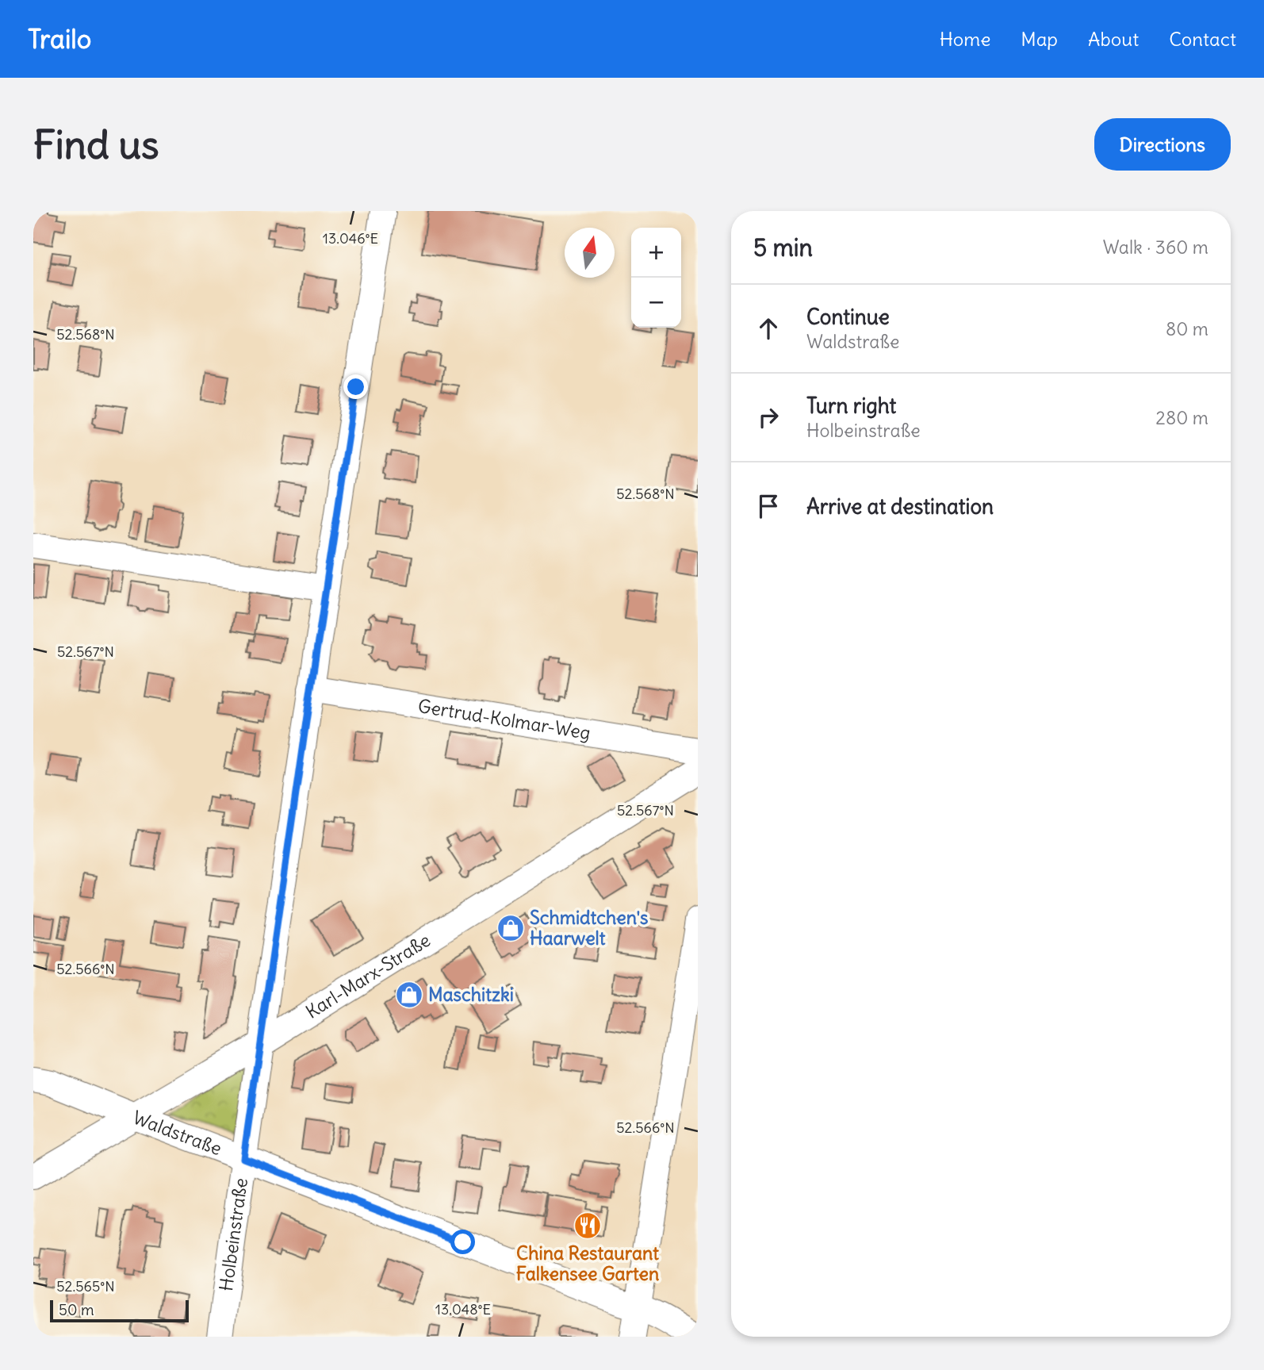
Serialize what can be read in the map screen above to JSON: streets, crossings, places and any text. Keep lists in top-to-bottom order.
{
  "streets": {
    "street": [
      "Gertrud-Kolmar-Weg",
      "Karl-Marx-Straße",
      "Waldstraße",
      "Holbeinstraße"
    ]
  },
  "crossings": [
    ["Gertrud-Kolmar-Weg", "Holbeinstraße"],
    ["Karl-Marx-Straße", "Waldstraße"],
    ["Karl-Marx-Straße", "Holbeinstraße"],
    ["Waldstraße", "Holbeinstraße"]
  ],
  "places": {
    "shop": ["Schmidtchen's Haarwelt", "Maschitzki"],
    "restaurant": ["China Restaurant Falkensee Garten"]
  },
  "scale_bar": "50 m",
  "north": "top",
  "page": {
    "header": "Trailo",
    "nav": [
      "Home",
      "Map",
      "About",
      "Contact"
    ],
    "buttons": "Directions",
    "title": "Find us",
    "heading": ["5 min", "Walk · 360 m"],
    "map_buttons": ["+", "−"],
    "list": [
      ["Continue", "Waldstraße", "80 m"],
      ["Turn right", "Holbeinstraße", "280 m"],
      "Arrive at destination"
    ],
    "scale": "50 m"
  },
  "coordinates": [
    "13.046°E",
    "52.568°N",
    "52.567°N",
    "52.566°N",
    "52.565°N",
    "13.048°E"
  ]
}
